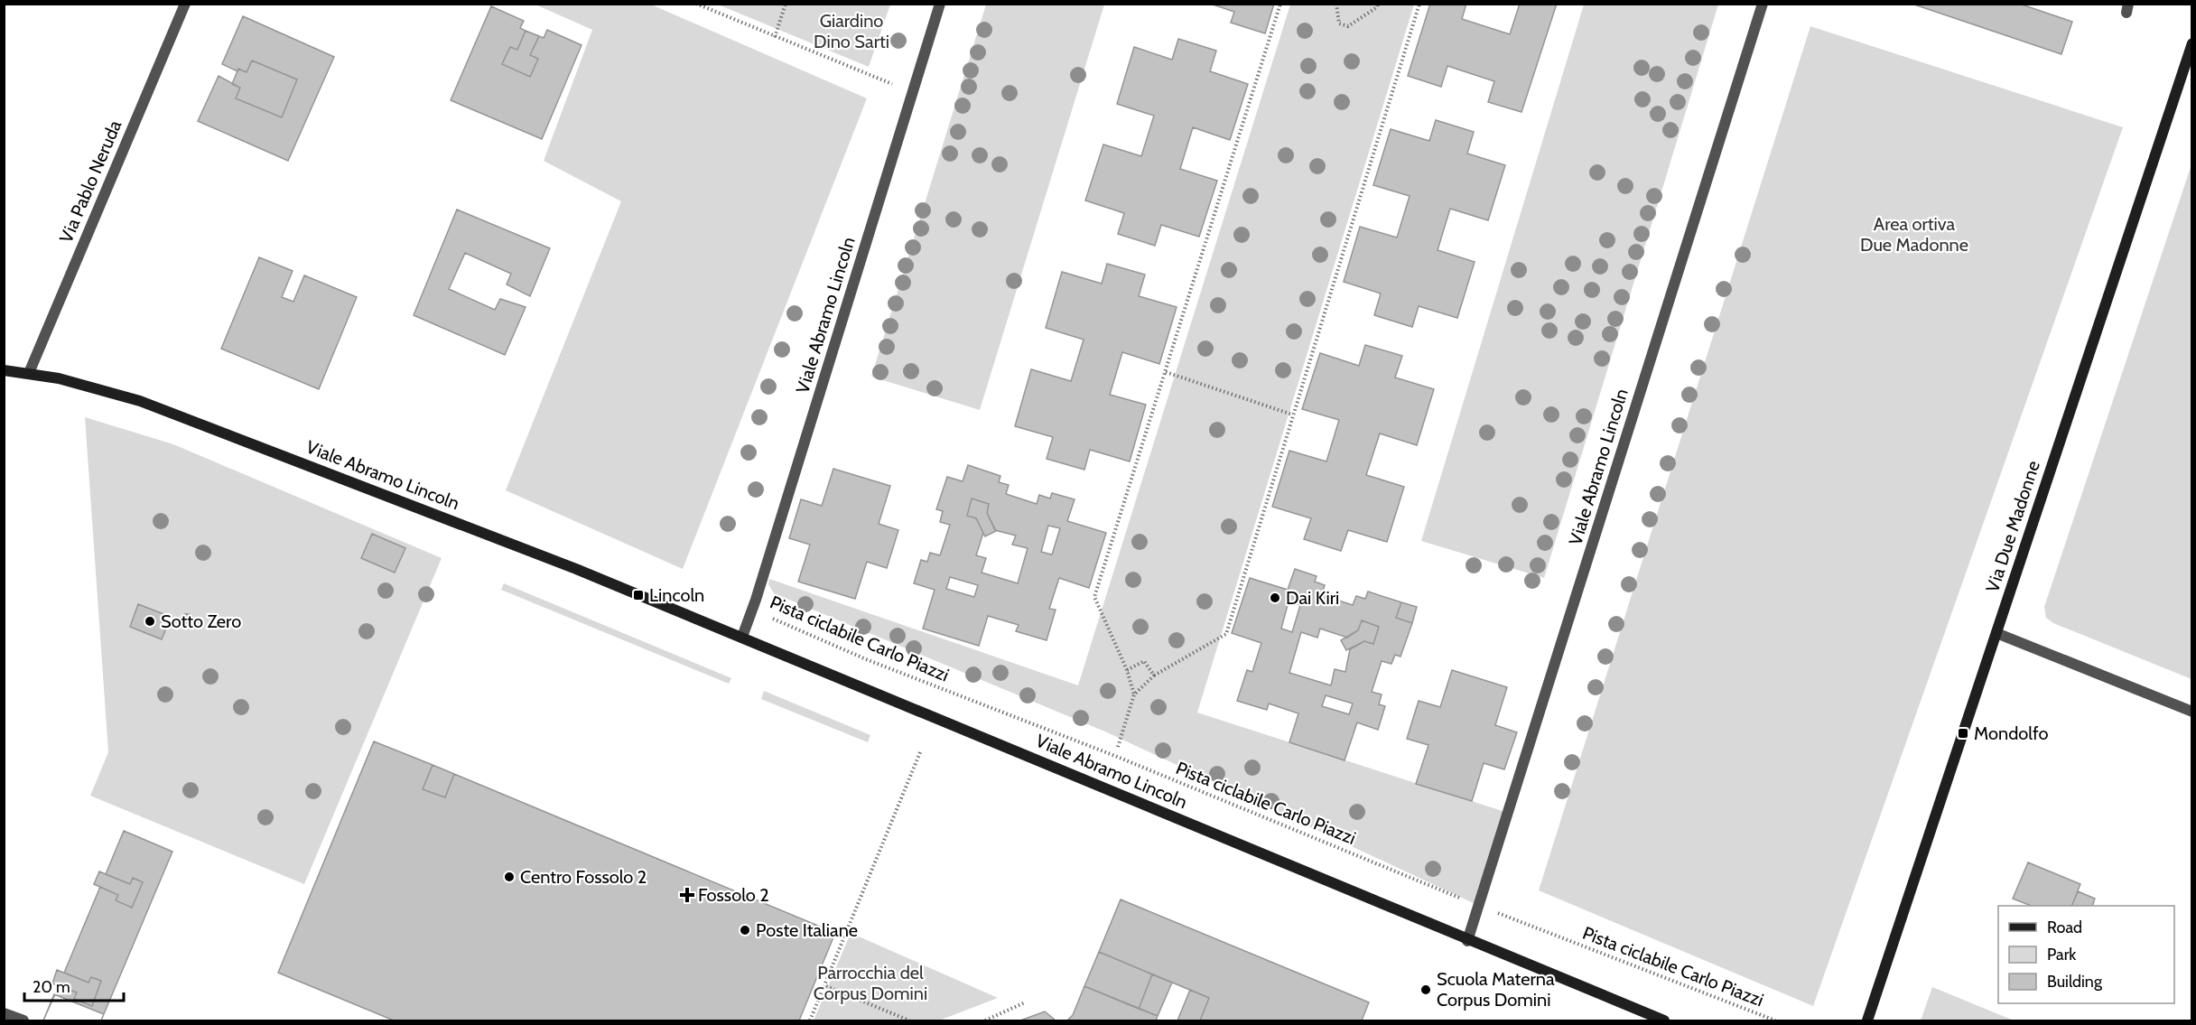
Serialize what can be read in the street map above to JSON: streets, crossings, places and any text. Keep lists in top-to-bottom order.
{
  "streets": {
    "street": ["Via Pablo Neruda", "Viale Abramo Lincoln", "Via Due Madonne"],
    "path": ["Pista ciclabile Carlo Piazzi"]
  },
  "crossings": [
    ["Via Pablo Neruda", "Viale Abramo Lincoln"],
    ["Viale Abramo Lincoln", "Pista ciclabile Carlo Piazzi"]
  ],
  "parks": ["Giardino Dino Sarti", "Area ortiva Due Madonne", "Parrocchia del Corpus Domini"],
  "places": {
    "transit": ["Lincoln", "Mondolfo"],
    "other": [
      "Dai Kiri",
      "Sotto Zero",
      "Centro Fossolo 2",
      "Poste Italiane",
      "Scuola Materna Corpus Domini"
    ],
    "health": ["Fossolo 2"]
  },
  "legend": ["Road", "Park", "Building"],
  "scale_bar": "20 m"
}
